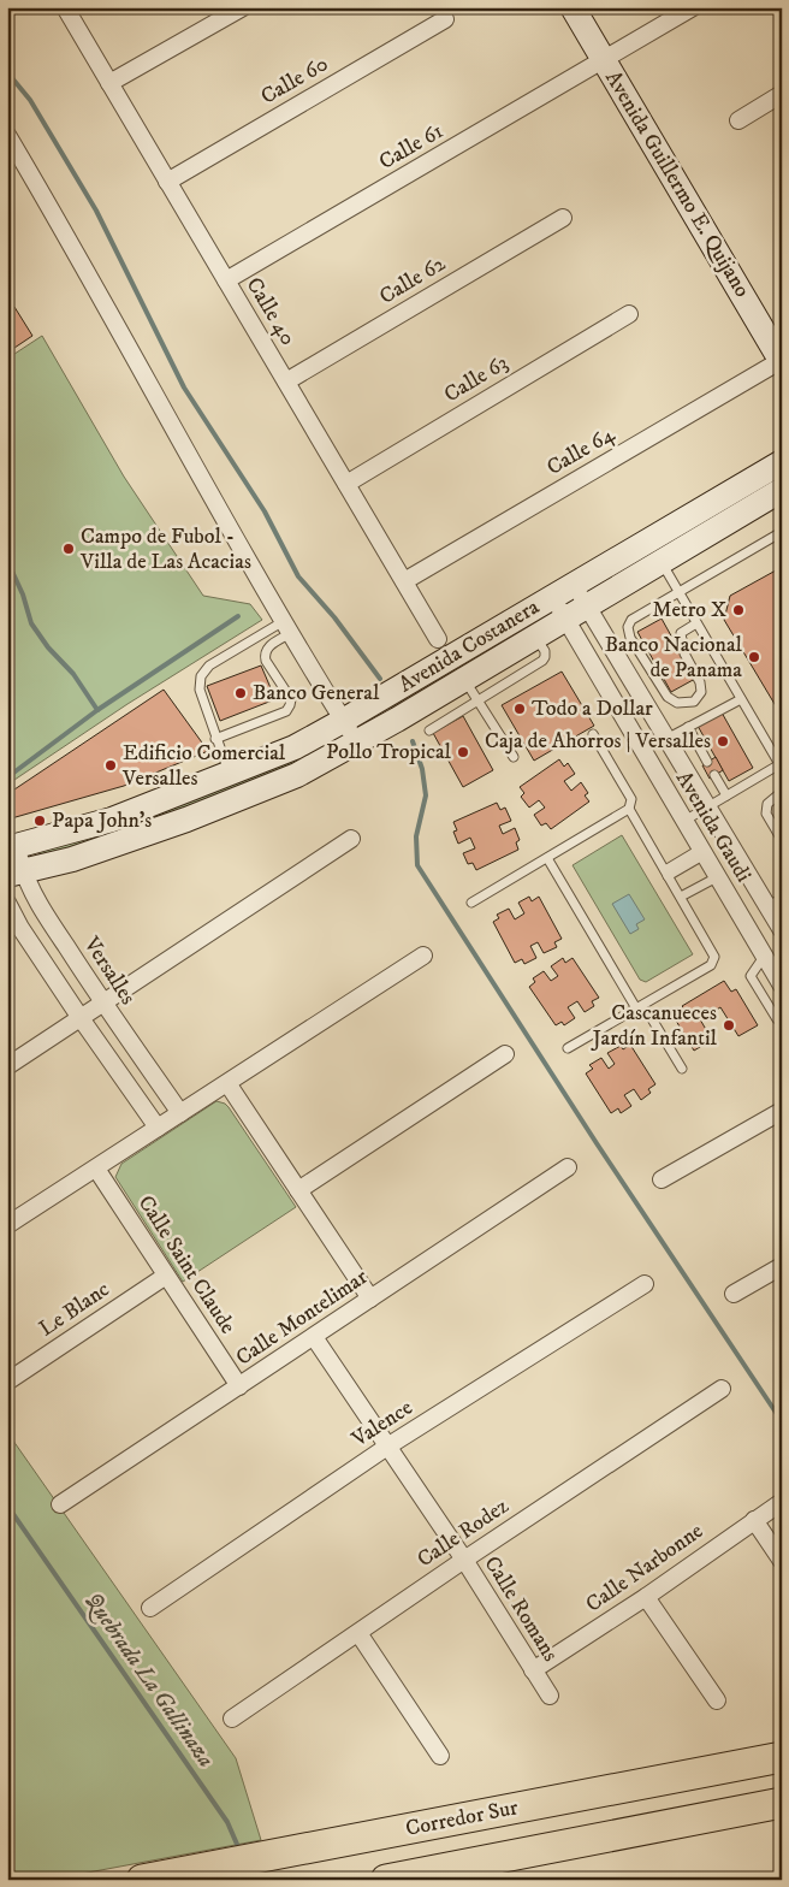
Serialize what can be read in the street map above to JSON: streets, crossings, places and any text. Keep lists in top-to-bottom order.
{
  "streets": {
    "highway": ["Corredor Sur"],
    "street": [
      "Calle 60",
      "Calle 61",
      "Avenida Guillermo E. Quijano",
      "Calle 62",
      "Calle 40",
      "Calle 63",
      "Calle 64",
      "Avenida Costanera",
      "Avenida Gaudi",
      "Versalles",
      "Calle Saint Claude",
      "Le Blanc",
      "Calle Montelimar",
      "Valence",
      "Calle Rodez",
      "Calle Narbonne",
      "Calle Romans"
    ]
  },
  "crossings": [
    ["Calle 60", "Calle 40"],
    ["Calle 61", "Avenida Guillermo E. Quijano"],
    ["Calle 61", "Calle 40"],
    ["Avenida Guillermo E. Quijano", "Calle 64"],
    ["Calle 62", "Calle 40"],
    ["Calle 40", "Calle 63"],
    ["Calle 40", "Calle 64"],
    ["Avenida Costanera", "Avenida Gaudi"],
    ["Avenida Costanera", "Versalles"],
    ["Calle Saint Claude", "Le Blanc"],
    ["Calle Saint Claude", "Calle Montelimar"],
    ["Calle Montelimar", "Calle Romans"],
    ["Valence", "Calle Romans"],
    ["Calle Rodez", "Calle Romans"],
    ["Calle Narbonne", "Calle Romans"]
  ],
  "water": ["Quebrada La Gallinaza"],
  "places": [
    "Campo de Fubol - Villa de Las Acacias",
    "Metro X",
    "Banco Nacional de Panama",
    "Banco General",
    "Todo a Dollar",
    "Caja de Ahorros | Versalles",
    "Pollo Tropical",
    "Edificio Comercial Versalles",
    "Papa John's",
    "Cascanueces Jardín Infantil"
  ]
}
